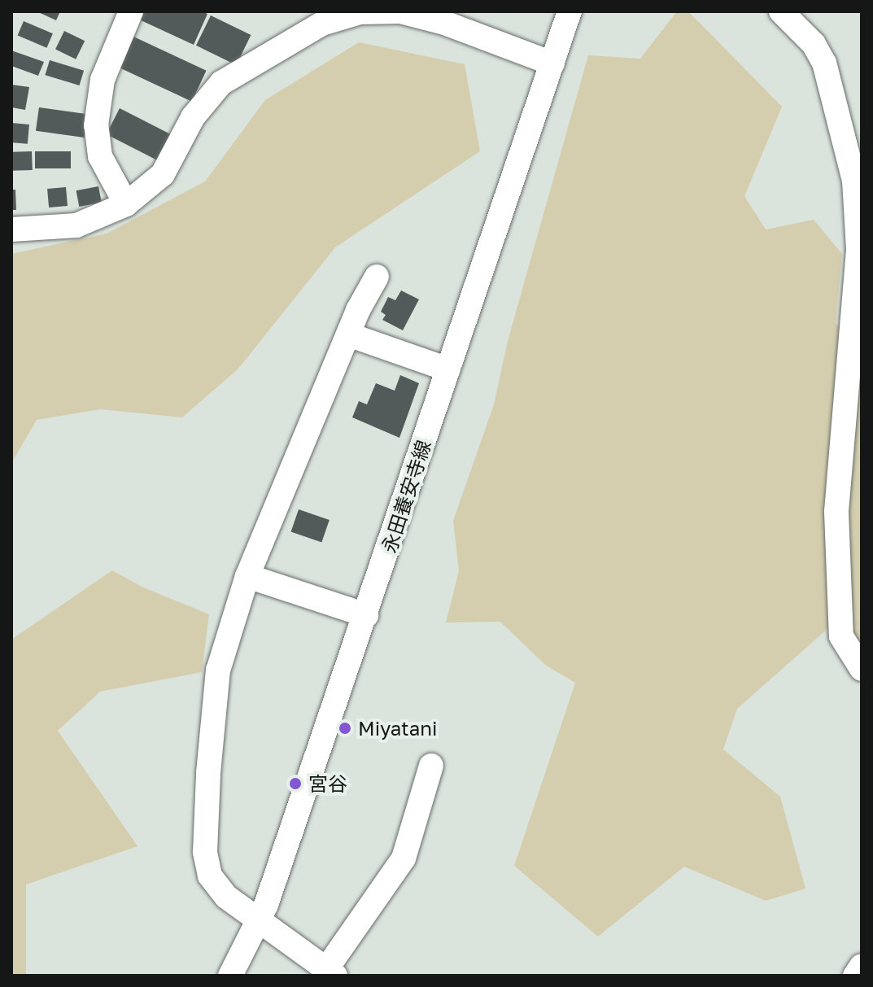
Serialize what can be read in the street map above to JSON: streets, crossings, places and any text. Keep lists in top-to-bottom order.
{
  "streets": {
    "street": ["永田養安寺線"]
  },
  "places": ["Miyatani", "宮谷"]
}
